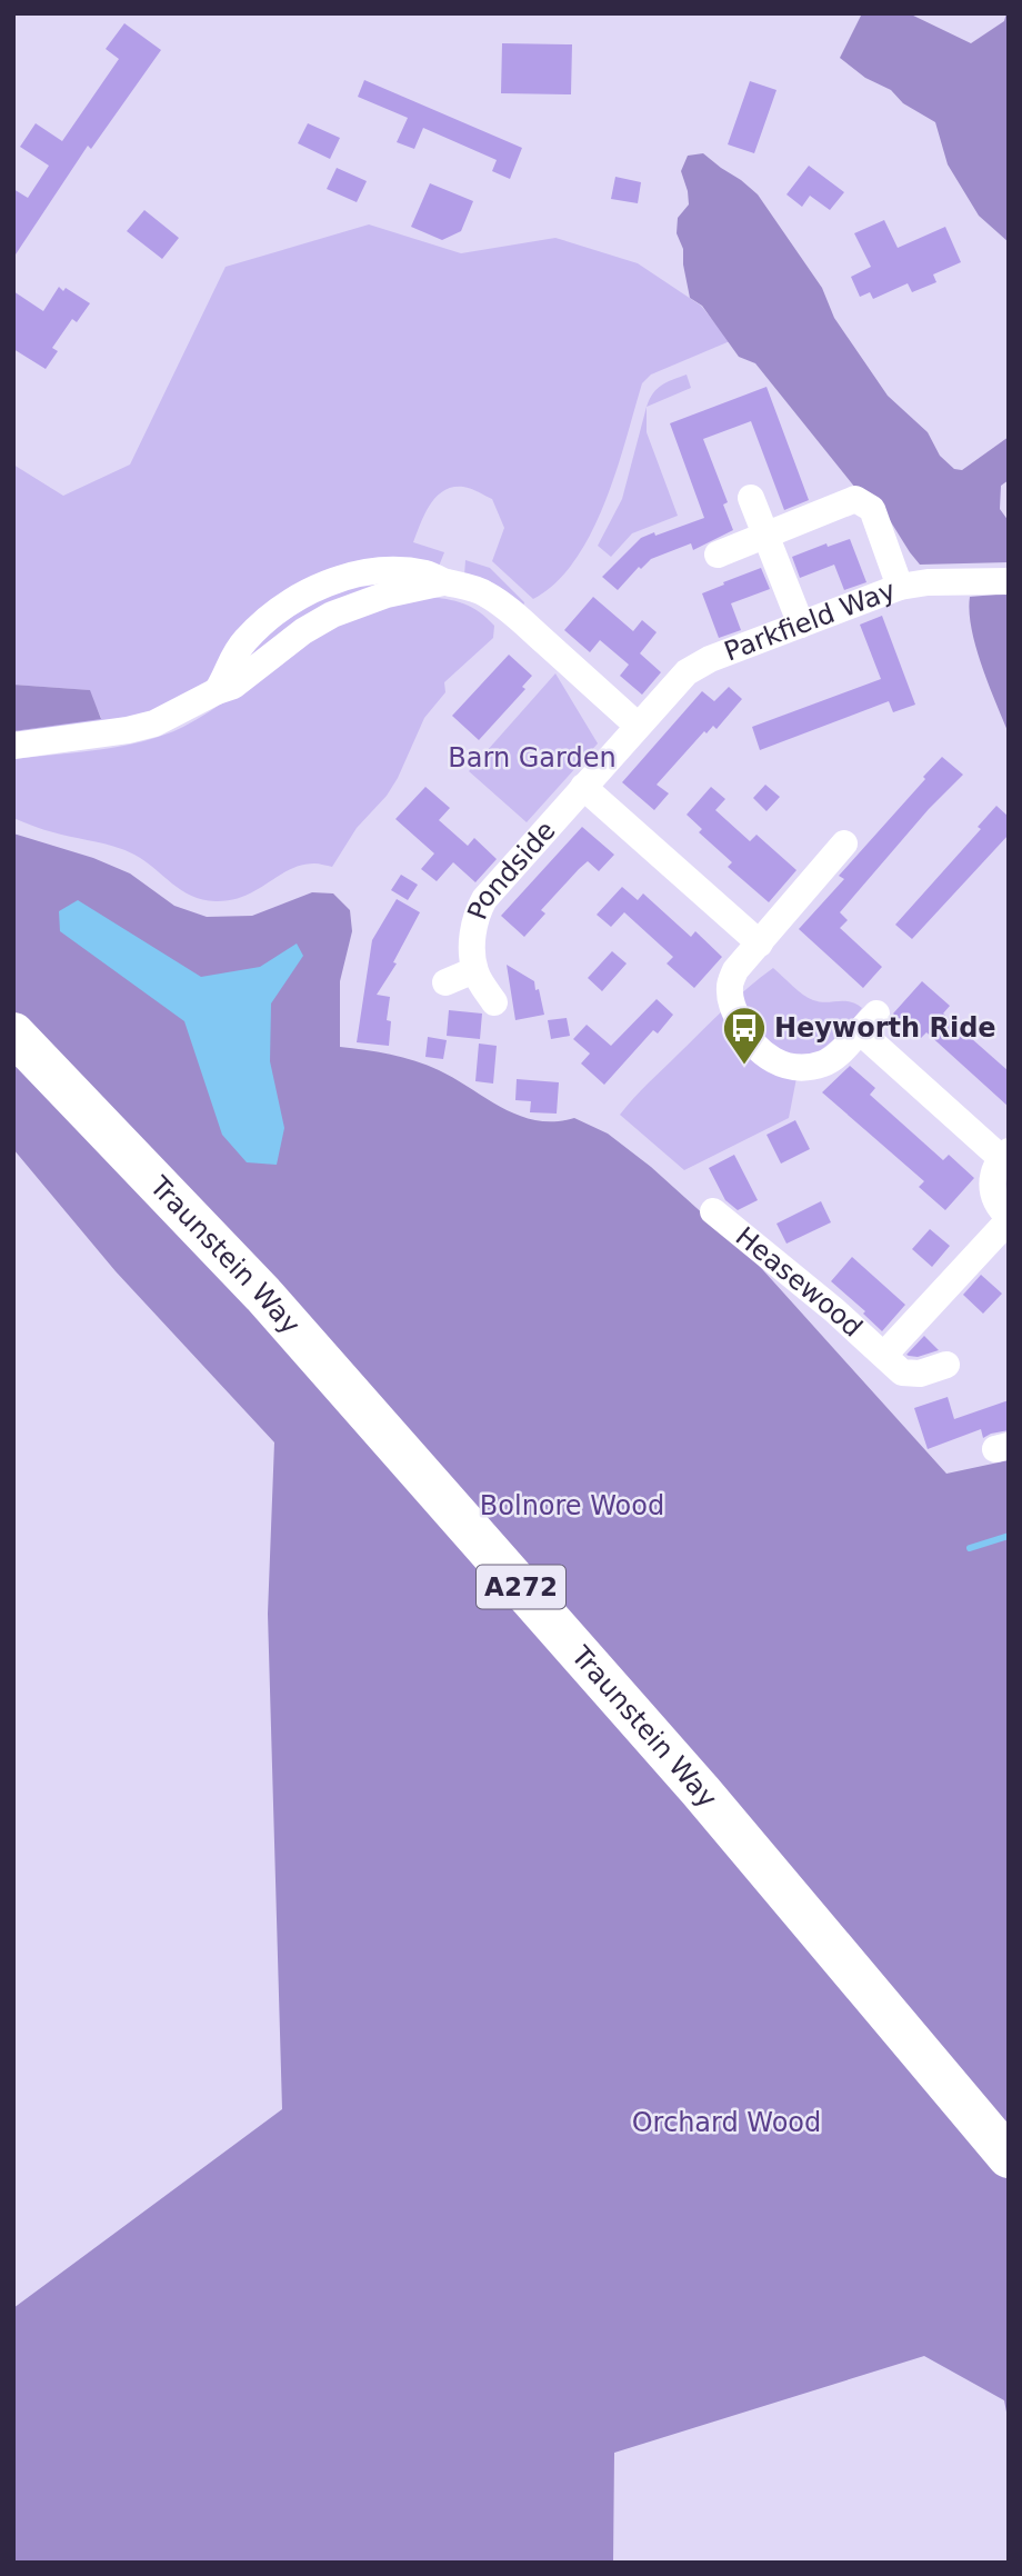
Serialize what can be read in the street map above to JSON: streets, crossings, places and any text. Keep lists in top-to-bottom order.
{
  "streets": {
    "highway": ["Traunstein Way", "A272"],
    "street": ["Parkfield Way", "Pondside", "Heasewood"]
  },
  "crossings": [
    ["Parkfield Way", "Pondside"]
  ],
  "parks": ["Barn Garden", "Bolnore Wood", "Orchard Wood"],
  "places": {
    "bus stop": ["Heyworth Ride"]
  }
}
